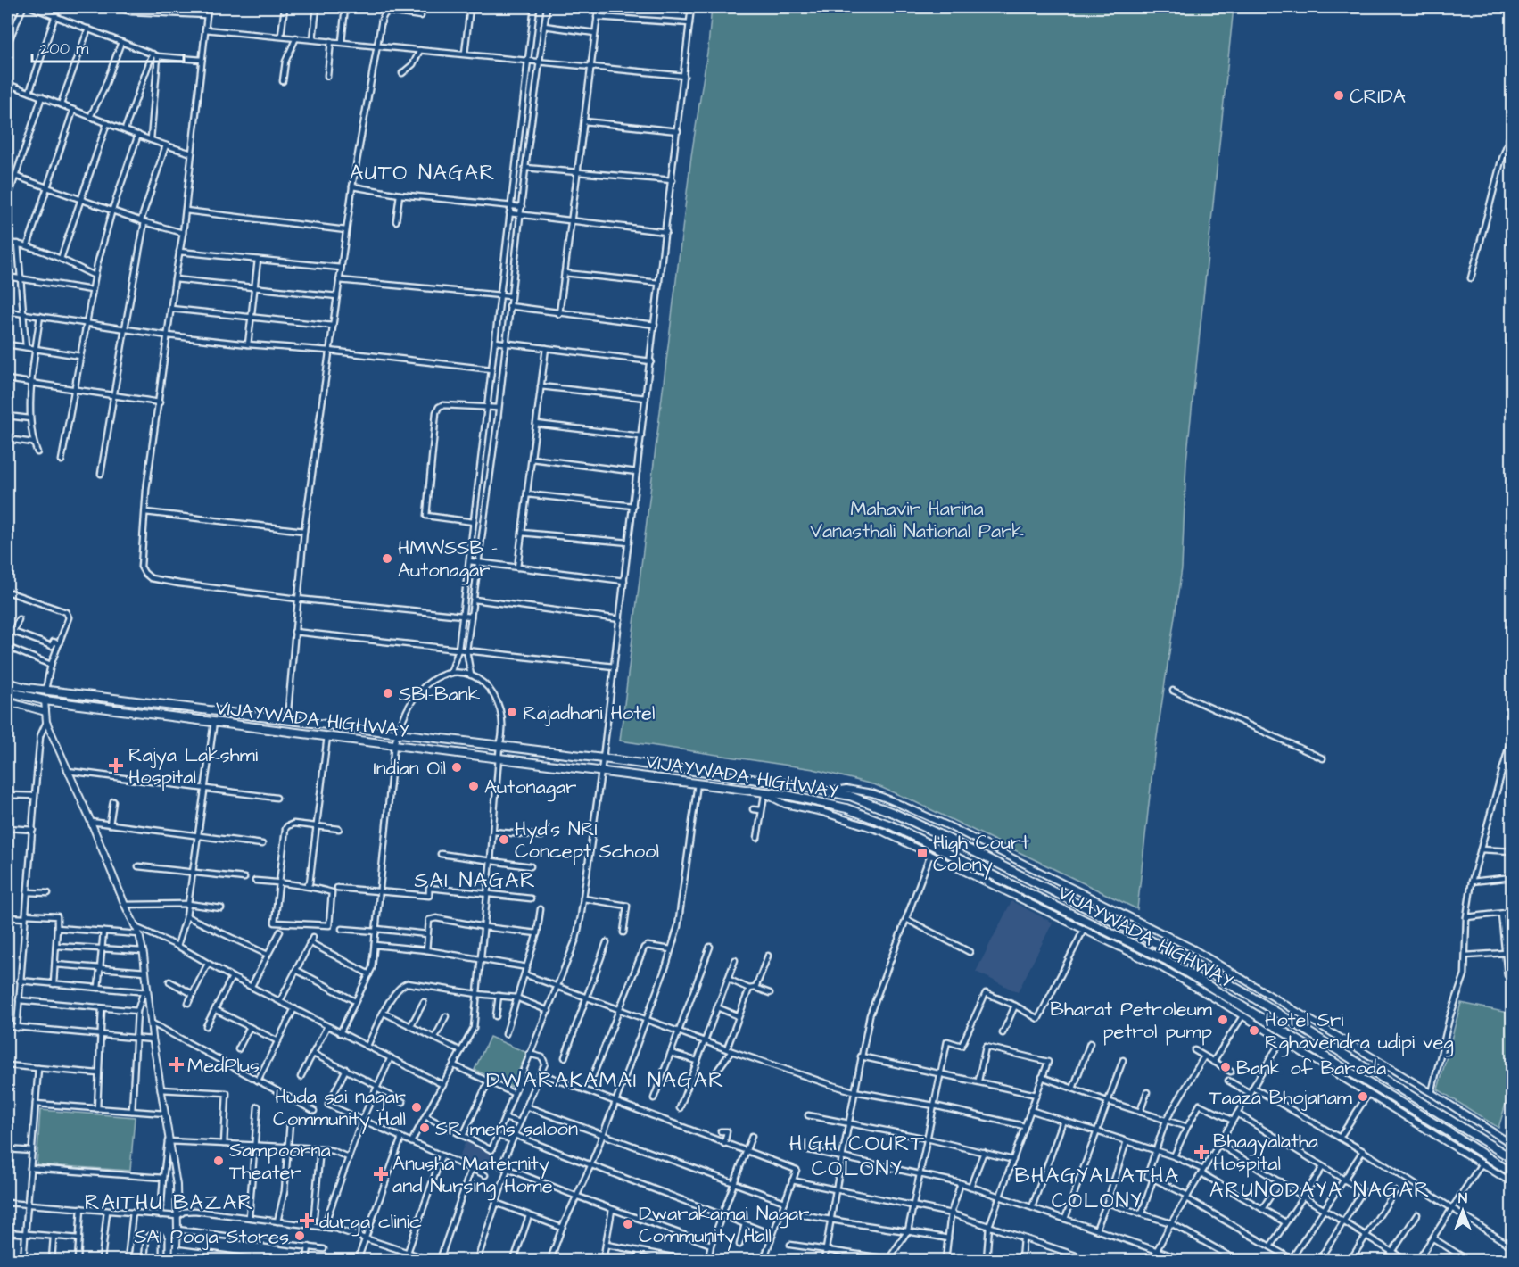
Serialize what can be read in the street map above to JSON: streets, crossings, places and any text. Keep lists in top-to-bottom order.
{
  "streets": {
    "highway": ["VIJAYWADA HIGHWAY"]
  },
  "districts": [
    "AUTO NAGAR",
    "SAI NAGAR",
    "DWARAKAMAI NAGAR",
    "HIGH COURT COLONY",
    "BHAGYALATHA COLONY",
    "ARUNODAYA NAGAR",
    "RAITHU BAZAR"
  ],
  "parks": ["Mahavir Harina Vanasthali National Park"],
  "places": {
    "other": [
      "CRIDA",
      "HMWSSB - Autonagar",
      "SBI-Bank",
      "Rajadhani Hotel",
      "Indian Oil",
      "Autonagar",
      "Hyd's NRI Concept School",
      "Bharat Petroleum petrol pump",
      "Hotel Sri Rghavendra udipi veg",
      "Bank of Baroda",
      "Taaza Bhojanam",
      "Huda sai nagar Community Hall",
      "SR mens saloon",
      "Sampoorna Theater",
      "Dwarakamai Nagar Community Hall",
      "SAI Pooja Stores"
    ],
    "health": [
      "Rajya Lakshmi Hospital",
      "MedPlus",
      "Bhagyalatha Hospital",
      "Anusha Maternity and Nursing Home",
      "durga clinic"
    ],
    "transit": ["High Court Colony"]
  },
  "scale_bar": "200 m",
  "north": "top"
}
